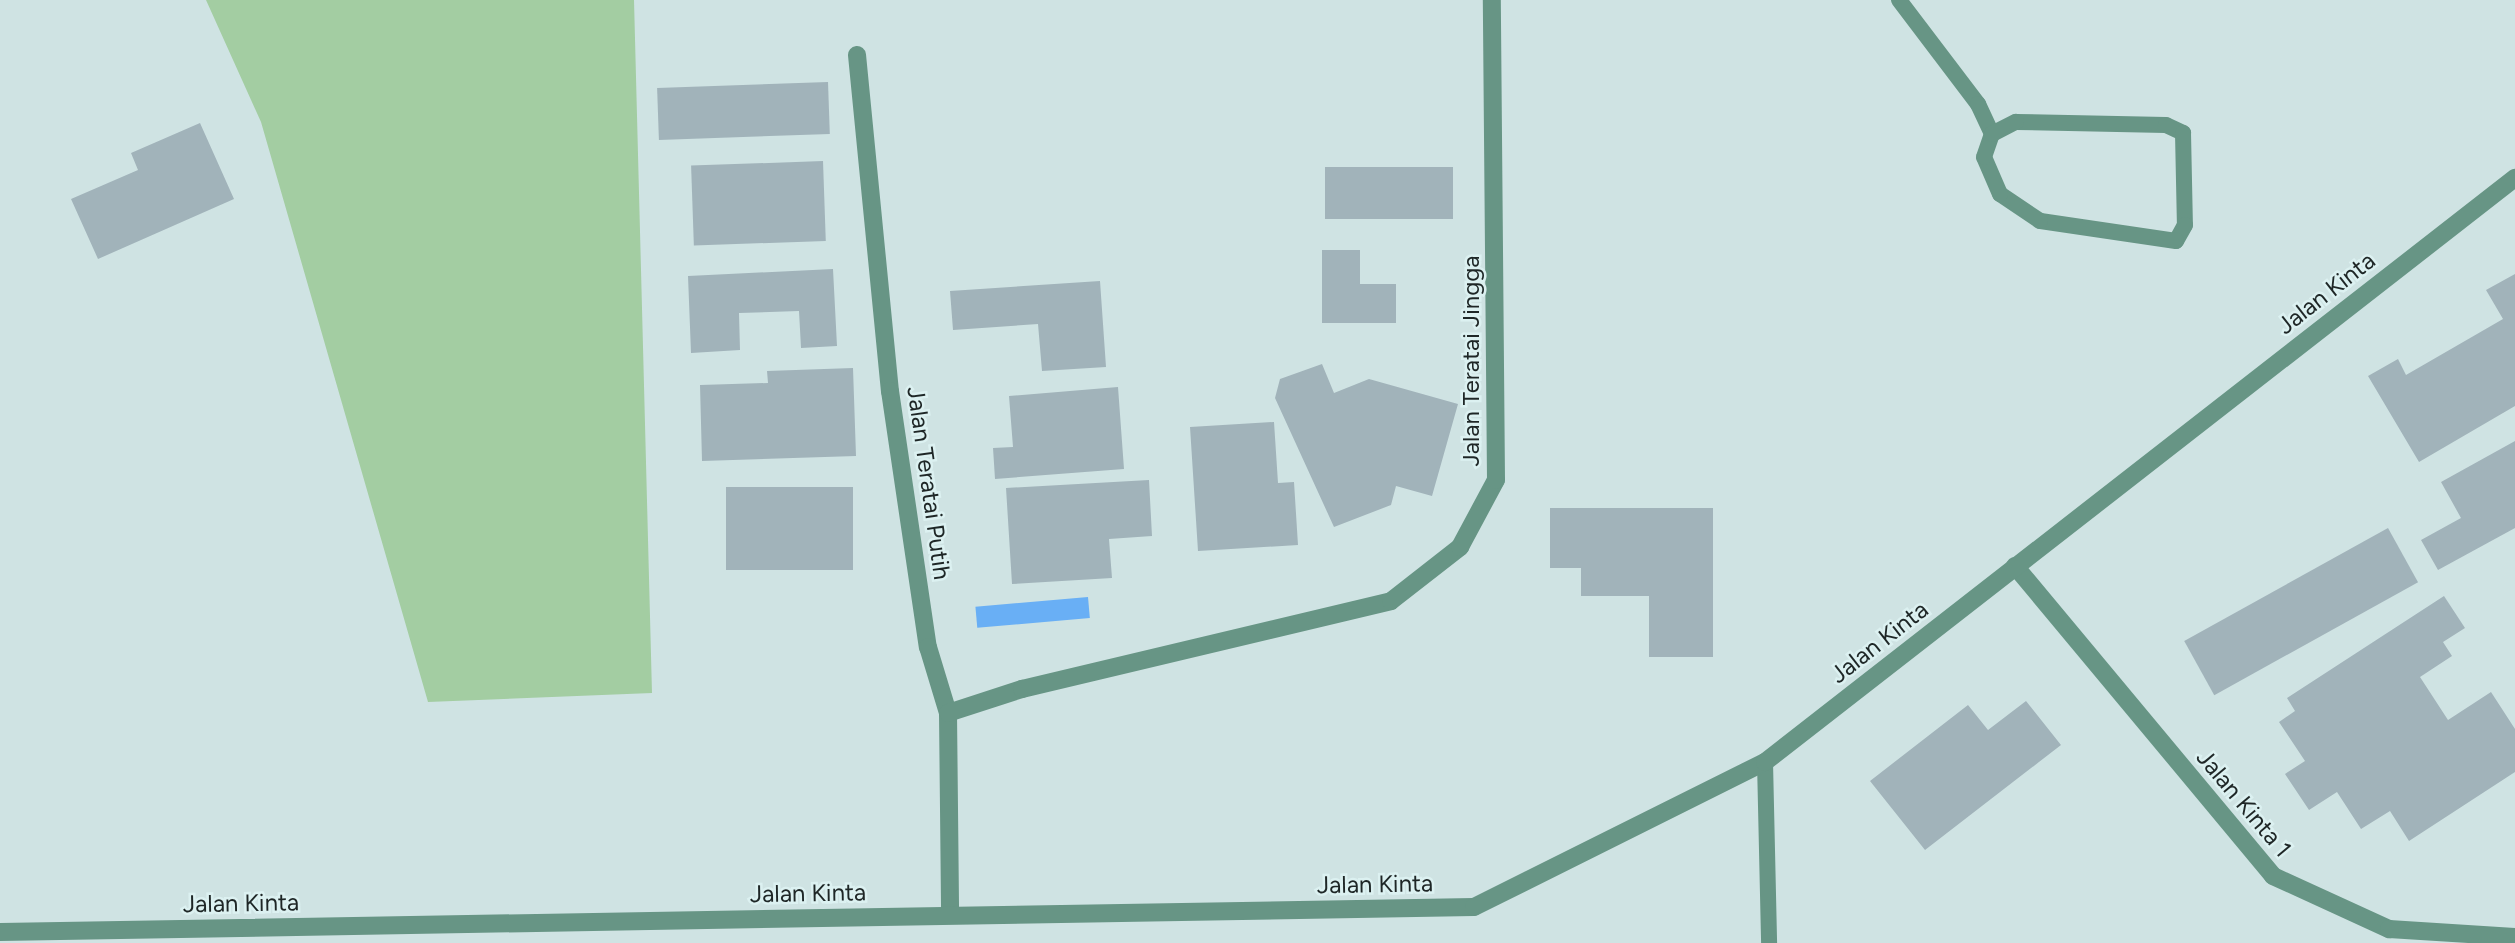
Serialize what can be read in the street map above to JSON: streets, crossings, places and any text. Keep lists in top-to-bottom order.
{
  "streets": {
    "street": [
      "Jalan Kinta",
      "Jalan Teratai Jingga",
      "Jalan Teratai Putih",
      "Jalan Kinta 1"
    ]
  },
  "crossings": [
    ["Jalan Kinta", "Jalan Teratai Putih"],
    ["Jalan Kinta", "Jalan Kinta 1"],
    ["Jalan Teratai Jingga", "Jalan Teratai Putih"]
  ]
}
